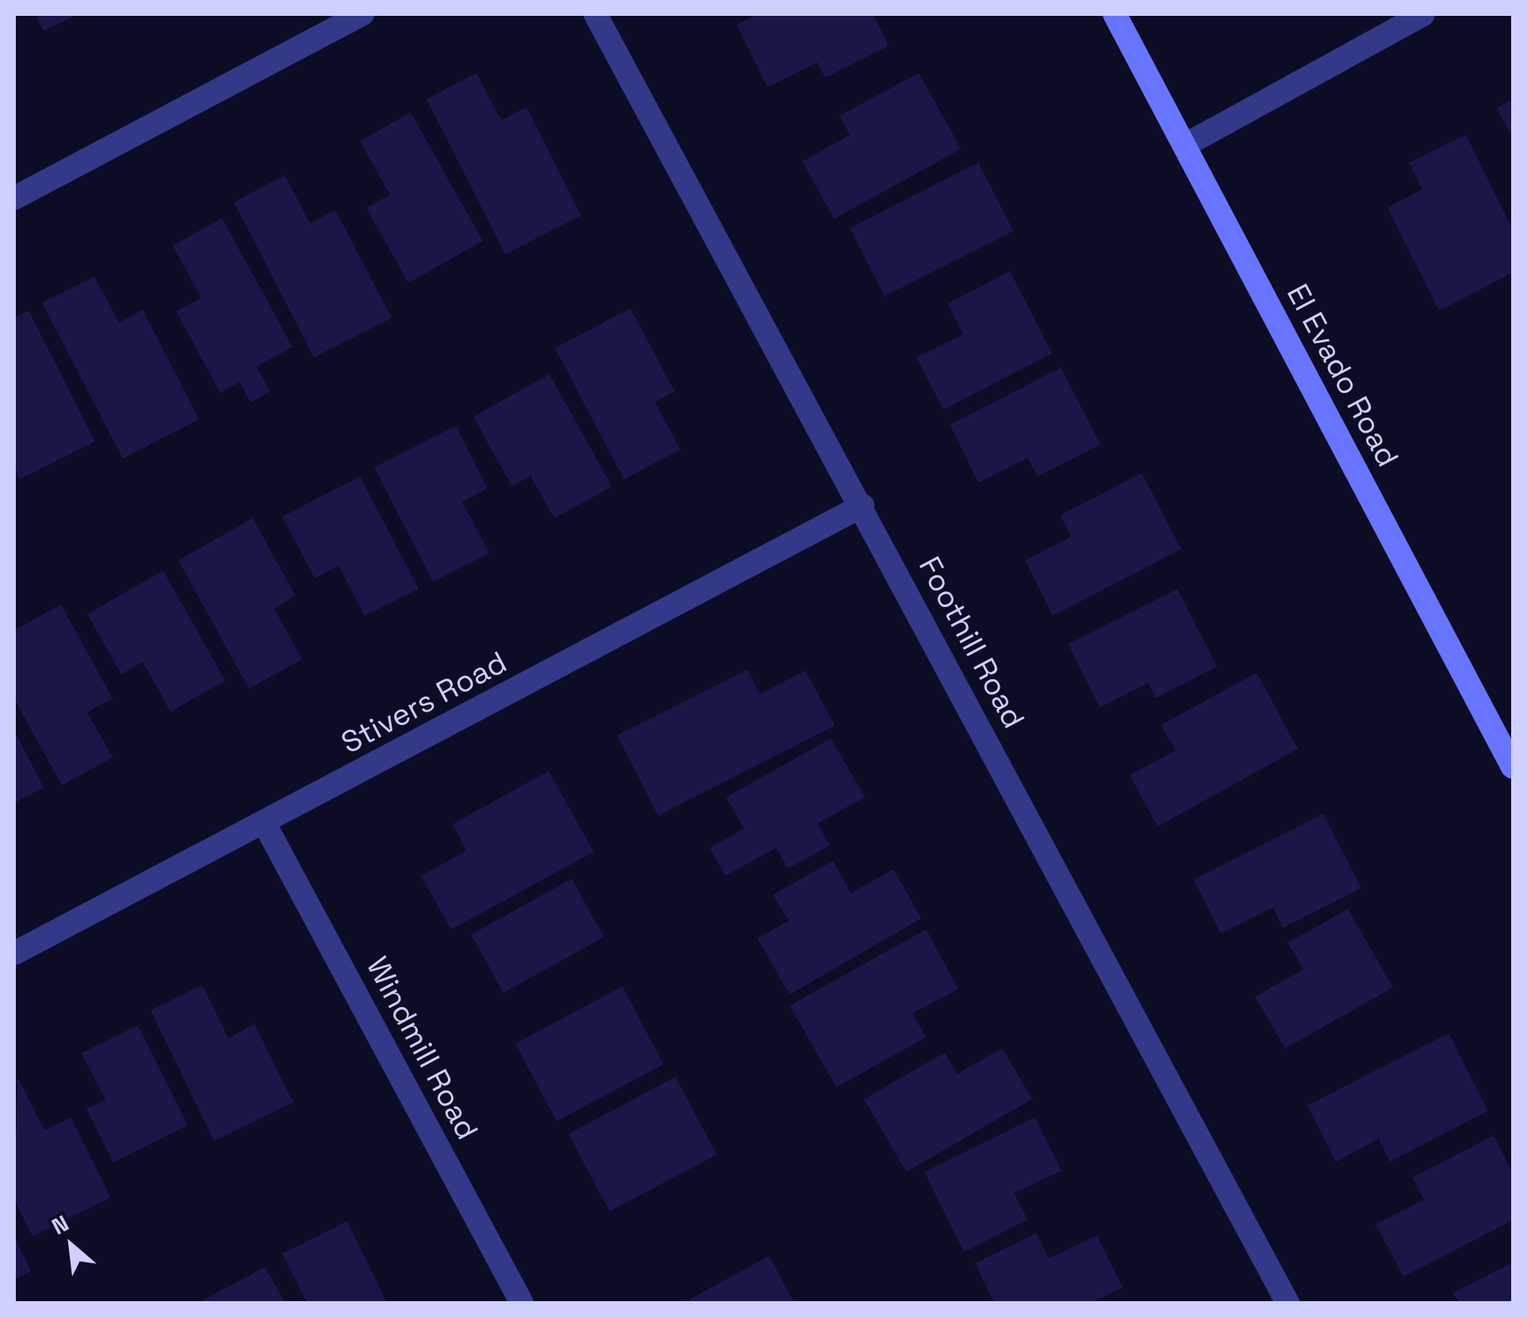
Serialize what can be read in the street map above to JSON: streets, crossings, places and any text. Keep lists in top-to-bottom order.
{
  "streets": {
    "main road": ["El Evado Road"],
    "street": ["Foothill Road", "Stivers Road", "Windmill Road"]
  },
  "crossings": [
    ["Foothill Road", "Stivers Road"],
    ["Stivers Road", "Windmill Road"]
  ],
  "north": "top left"
}
